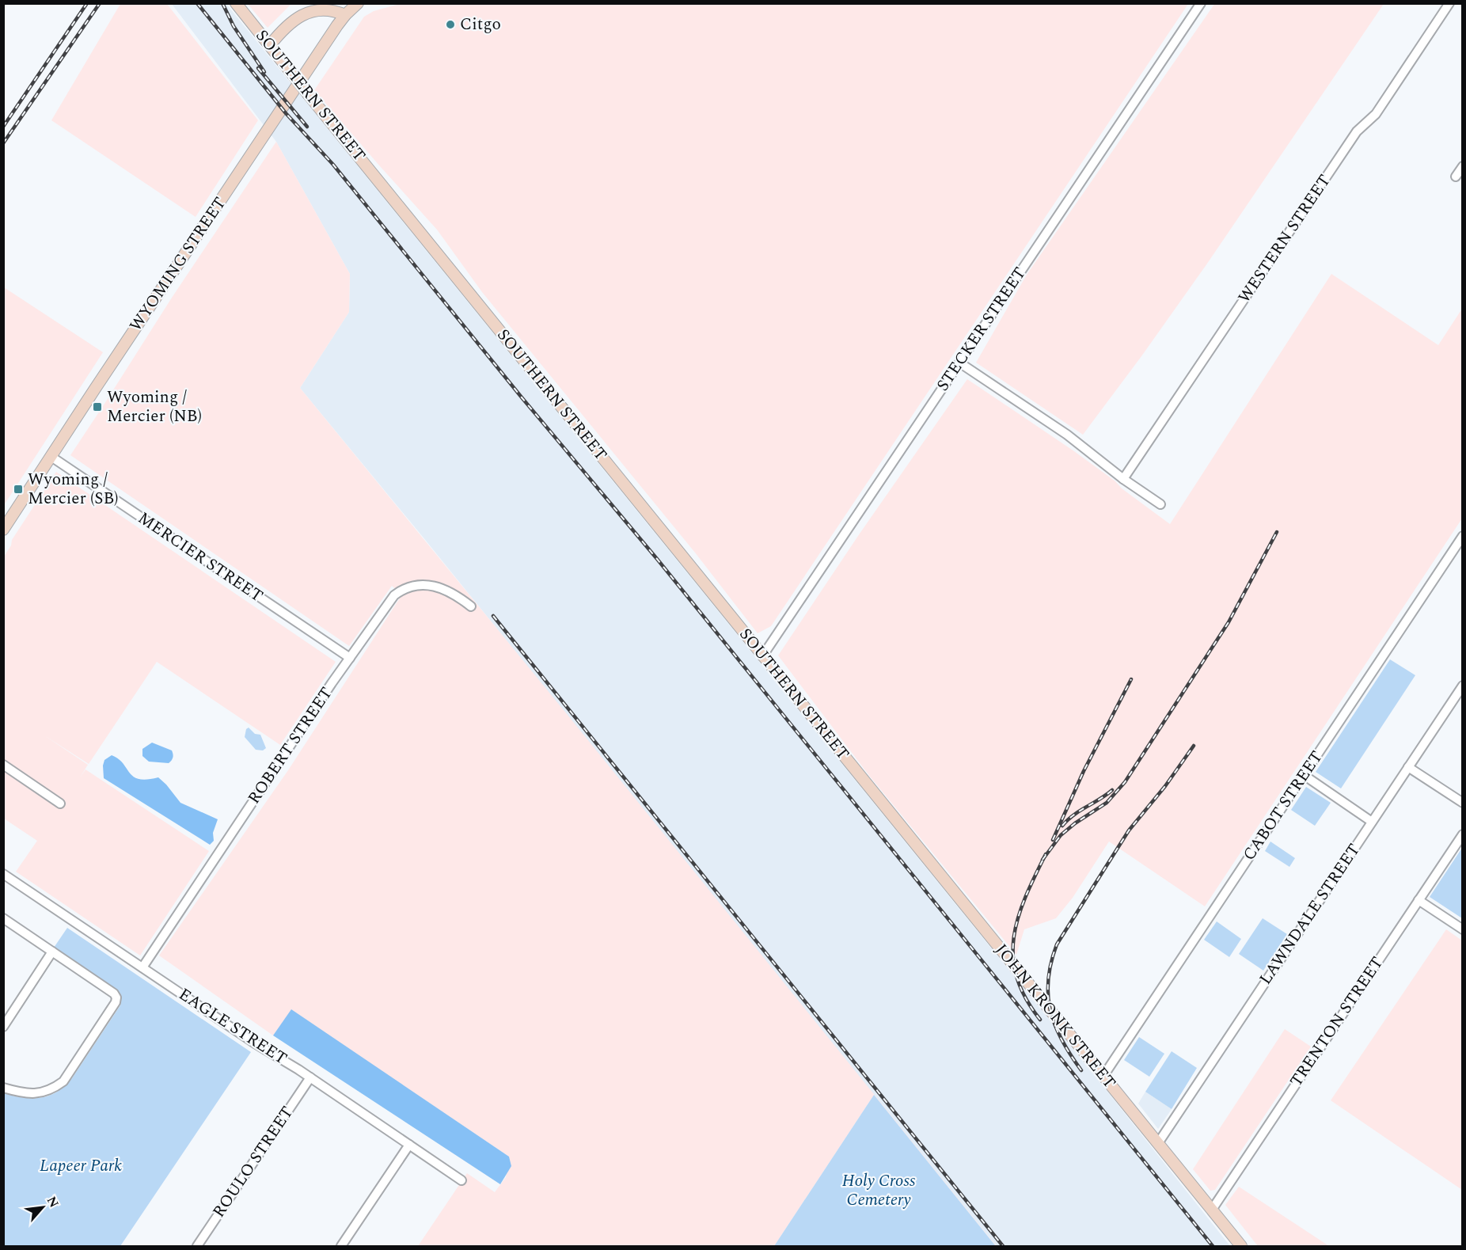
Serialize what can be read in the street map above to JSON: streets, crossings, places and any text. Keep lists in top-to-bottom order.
{
  "streets": {
    "street": [
      "SOUTHERN STREET",
      "WESTERN STREET",
      "WYOMING STREET",
      "STECKER STREET",
      "MERCIER STREET",
      "ROBERT STREET",
      "CABOT STREET",
      "LAWNDALE STREET",
      "JOHN KRONK STREET",
      "TRENTON STREET",
      "EAGLE STREET",
      "ROULO STREET"
    ]
  },
  "crossings": [
    ["SOUTHERN STREET", "STECKER STREET"],
    ["SOUTHERN STREET", "JOHN KRONK STREET"],
    ["WYOMING STREET", "MERCIER STREET"],
    ["MERCIER STREET", "ROBERT STREET"],
    ["ROBERT STREET", "EAGLE STREET"],
    ["CABOT STREET", "JOHN KRONK STREET"],
    ["LAWNDALE STREET", "JOHN KRONK STREET"],
    ["JOHN KRONK STREET", "TRENTON STREET"],
    ["EAGLE STREET", "ROULO STREET"]
  ],
  "parks": ["Lapeer Park", "Holy Cross Cemetery"],
  "places": {
    "other": ["Citgo"],
    "transit": ["Wyoming / Mercier (NB)", "Wyoming / Mercier (SB)"]
  },
  "north": "top right"
}
